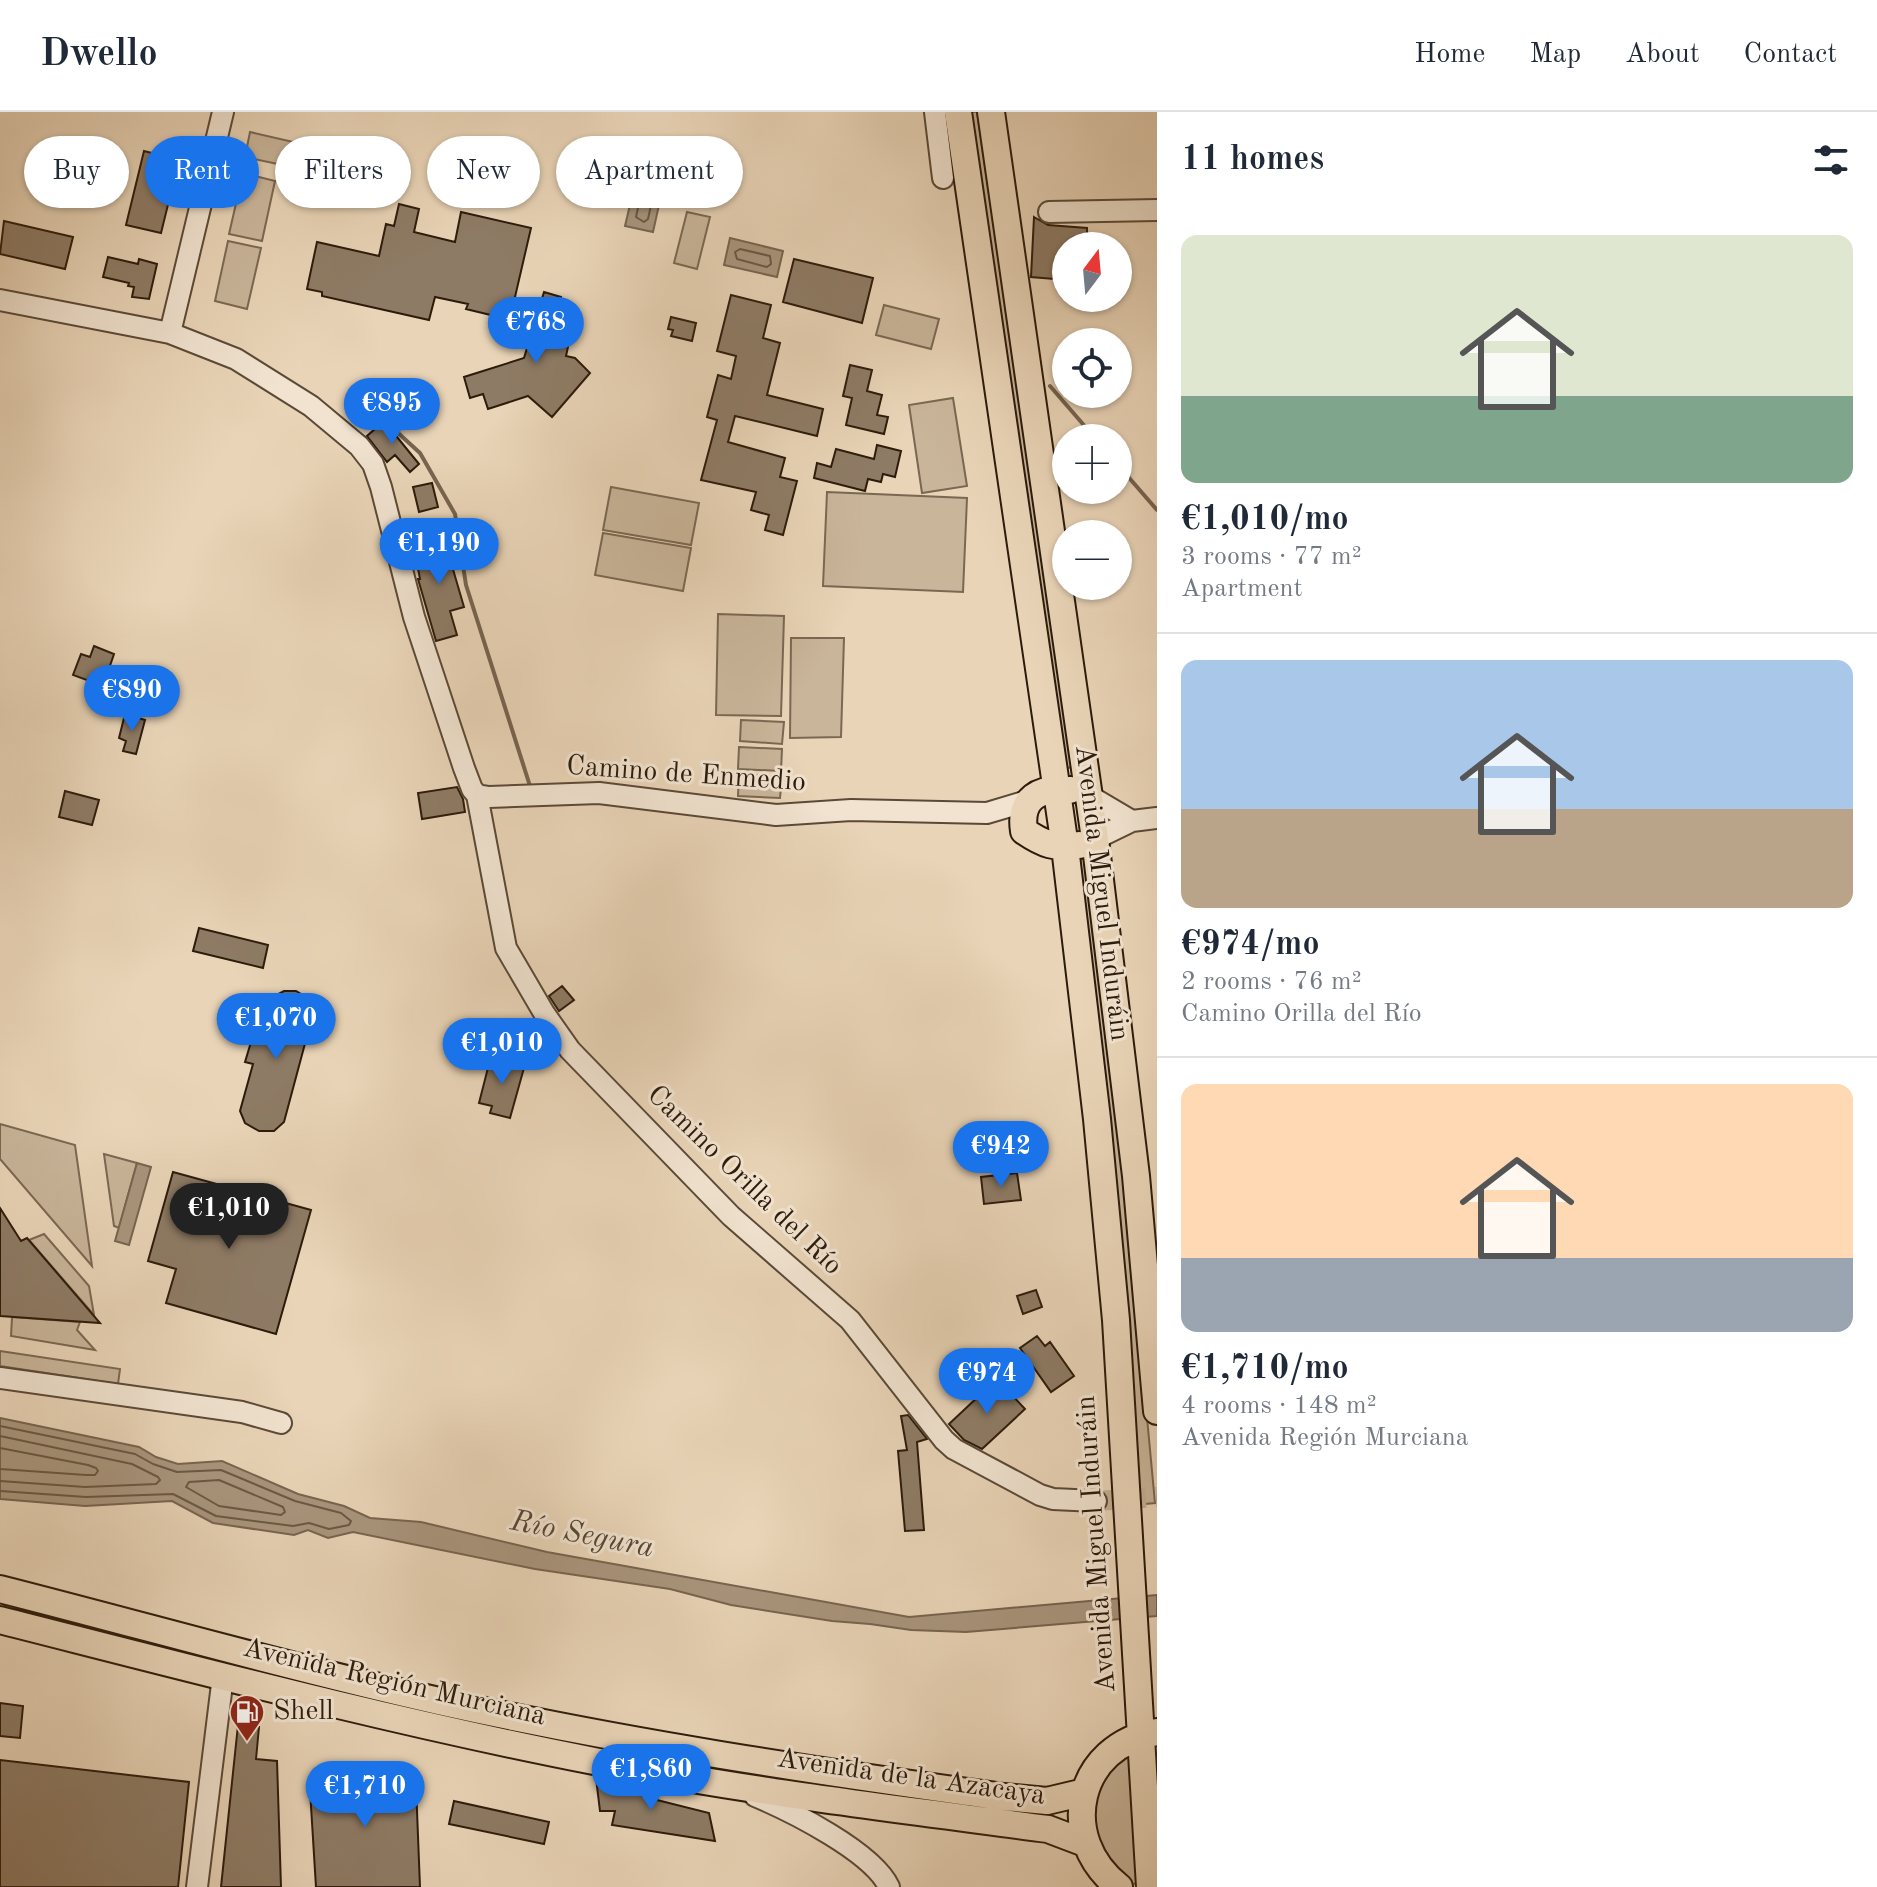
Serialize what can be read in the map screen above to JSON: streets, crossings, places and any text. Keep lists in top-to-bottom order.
{
  "streets": {
    "main road": ["Avenida Miguel Induráin", "Avenida Región Murciana", "Avenida de la Azacaya"],
    "street": ["Camino de Enmedio", "Camino Orilla del Río"]
  },
  "crossings": [
    ["Camino de Enmedio", "Camino Orilla del Río"],
    ["Avenida Región Murciana", "Avenida de la Azacaya"]
  ],
  "water": ["Río Segura"],
  "places": {
    "fuel station": ["Shell"]
  },
  "north": "top",
  "page": {
    "header": "Dwello",
    "nav": [
      "Home",
      "Map",
      "About",
      "Contact"
    ],
    "heading": "11 homes",
    "chip": [
      "Buy",
      "Rent",
      "Filters",
      "New",
      "Apartment"
    ],
    "list": [
      {
        "name": "€1,010/mo",
        "note": "3 rooms · 77 m² · Apartment"
      },
      {
        "name": "€974/mo",
        "note": "2 rooms · 76 m² · Camino Orilla del Río"
      },
      {
        "name": "€1,710/mo",
        "note": "4 rooms · 148 m² · Avenida Región Murciana"
      }
    ],
    "map_buttons": ["+", "−"],
    "price": [
      "€768",
      "€895",
      "€1,190",
      "€890",
      "€1,070",
      "€1,010",
      "€942",
      "€1,010",
      "€974",
      "€1,860",
      "€1,710"
    ]
  }
}
